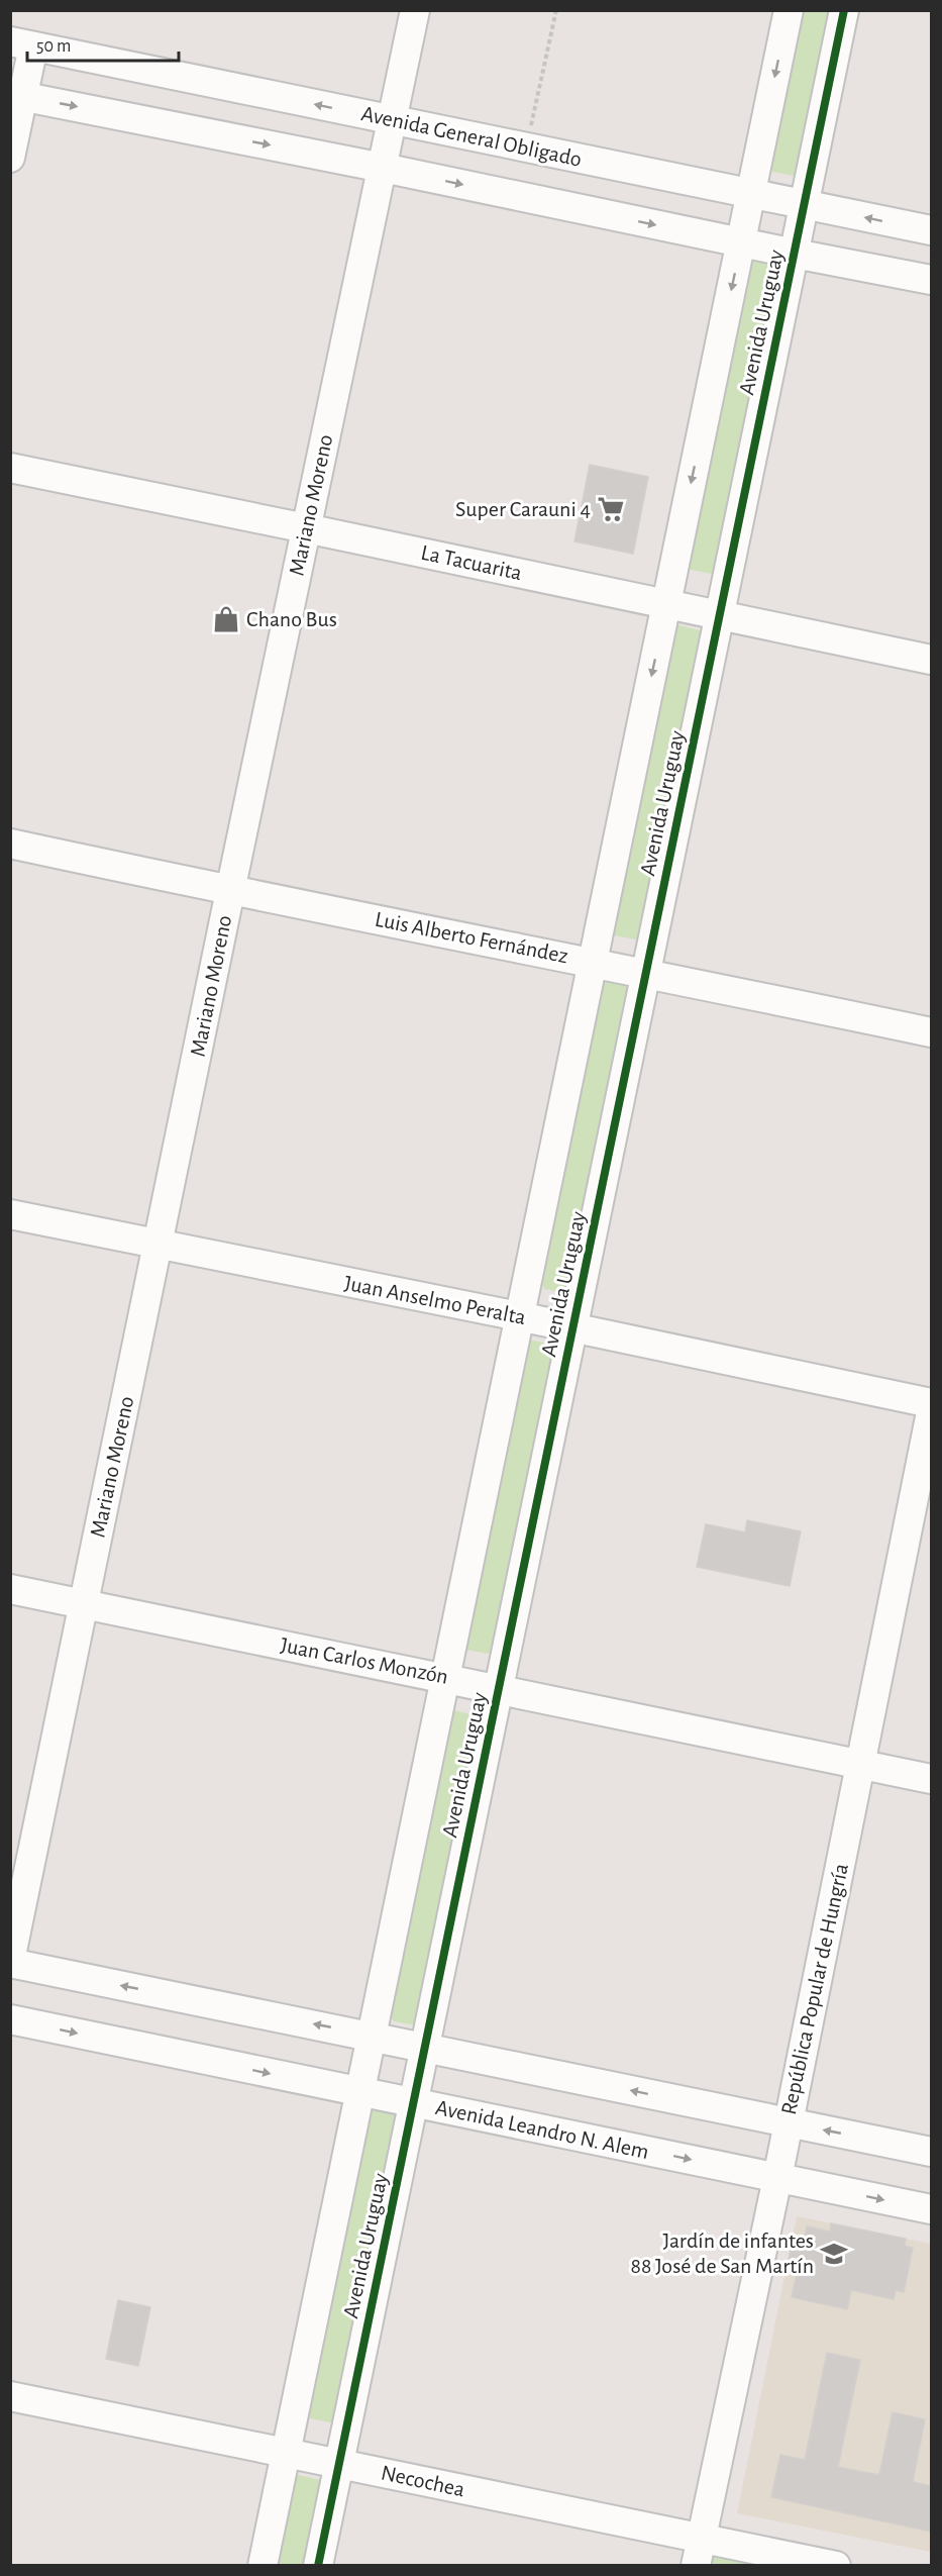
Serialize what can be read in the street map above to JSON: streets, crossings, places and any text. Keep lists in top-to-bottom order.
{
  "streets": {
    "street": [
      "Avenida General Obligado",
      "Avenida Uruguay",
      "Mariano Moreno",
      "La Tacuarita",
      "Luis Alberto Fernández",
      "Juan Anselmo Peralta",
      "Juan Carlos Monzón",
      "República Popular de Hungría",
      "Avenida Leandro N. Alem",
      "Necochea"
    ]
  },
  "crossings": [
    ["Avenida General Obligado", "Avenida Uruguay"],
    ["Avenida General Obligado", "Mariano Moreno"],
    ["Avenida Uruguay", "La Tacuarita"],
    ["Avenida Uruguay", "Luis Alberto Fernández"],
    ["Avenida Uruguay", "Juan Anselmo Peralta"],
    ["Avenida Uruguay", "Juan Carlos Monzón"],
    ["Avenida Uruguay", "Avenida Leandro N. Alem"],
    ["Avenida Uruguay", "Necochea"],
    ["Mariano Moreno", "La Tacuarita"],
    ["Mariano Moreno", "Luis Alberto Fernández"],
    ["Mariano Moreno", "Juan Anselmo Peralta"],
    ["Mariano Moreno", "Juan Carlos Monzón"],
    ["Juan Carlos Monzón", "República Popular de Hungría"],
    ["República Popular de Hungría", "Avenida Leandro N. Alem"],
    ["República Popular de Hungría", "Necochea"]
  ],
  "places": {
    "supermarket": ["Super Carauni 4"],
    "shop": ["Chano Bus"],
    "school or university": ["Jardín de infantes 88 José de San Martín"]
  },
  "scale_bar": "50 m"
}
